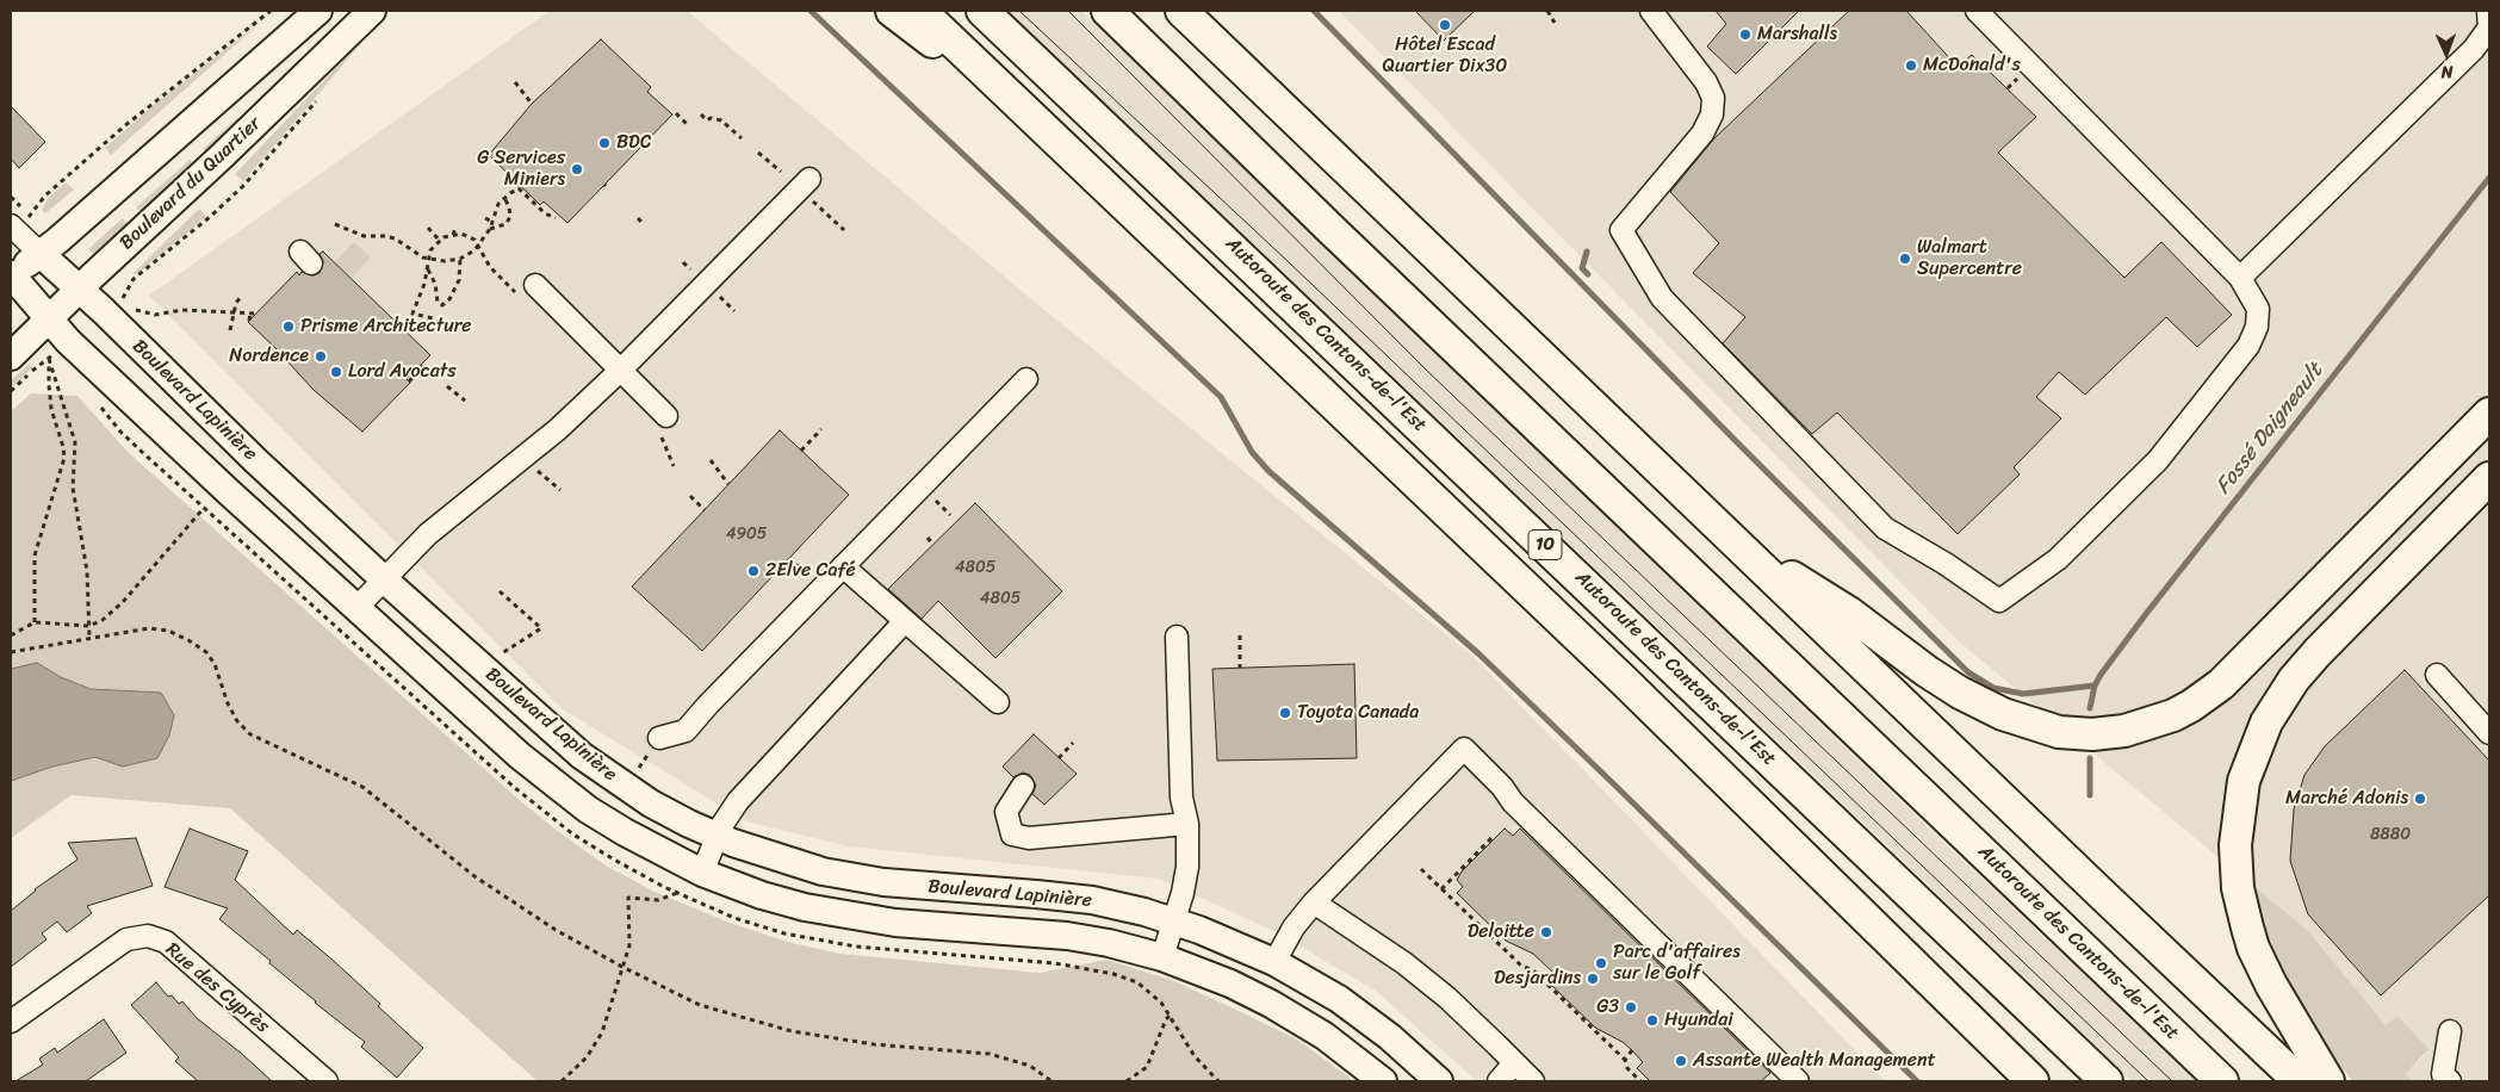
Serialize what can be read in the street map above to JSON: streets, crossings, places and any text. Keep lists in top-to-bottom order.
{
  "streets": {
    "highway": ["Autoroute des Cantons-de-l'Est", "10"],
    "main road": ["Boulevard du Quartier", "Boulevard Lapinière"],
    "street": ["Rue des Cyprès"]
  },
  "crossings": [
    ["Boulevard du Quartier", "Boulevard Lapinière"]
  ],
  "water": ["Fossé Daigneault"],
  "places": [
    "Hôtel Escad Quartier Dix30",
    "Marshalls",
    "McDonald's",
    "BDC",
    "G Services Miniers",
    "Walmart Supercentre",
    "Prisme Architecture",
    "Nordence",
    "Lord Avocats",
    "2Elve Café",
    "Toyota Canada",
    "Marché Adonis",
    "Deloitte",
    "Parc d'affaires sur le Golf",
    "Desjardins",
    "G3",
    "Hyundai",
    "Assante Wealth Management"
  ],
  "house_numbers": [
    "4905",
    "4805",
    "4805",
    "8880"
  ],
  "north": "bottom"
}
